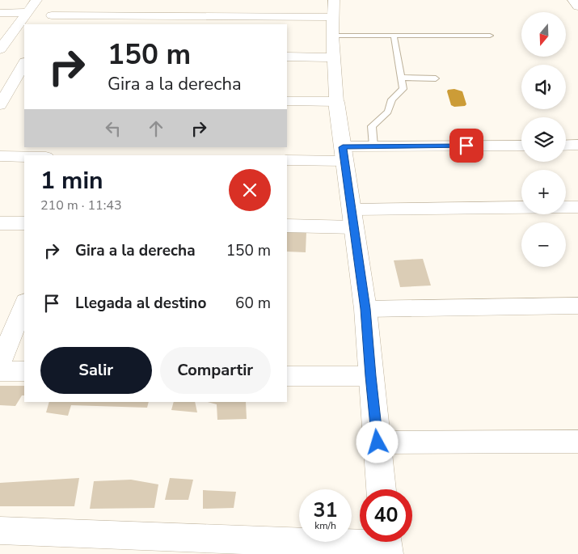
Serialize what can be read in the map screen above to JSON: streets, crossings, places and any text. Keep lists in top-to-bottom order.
{
  "north": "bottom",
  "page": {
    "map_buttons": ["+", "−"],
    "turn": ["150 m", "Gira a la derecha"],
    "heading": ["1 min", "210 m · 11:43"],
    "list": [
      {
        "name": "Gira a la derecha",
        "value": "150 m"
      },
      {
        "name": "Llegada al destino",
        "value": "60 m"
      }
    ],
    "buttons": ["Salir", "Compartir"],
    "speed": "31 km/h",
    "limit": "40"
  }
}
